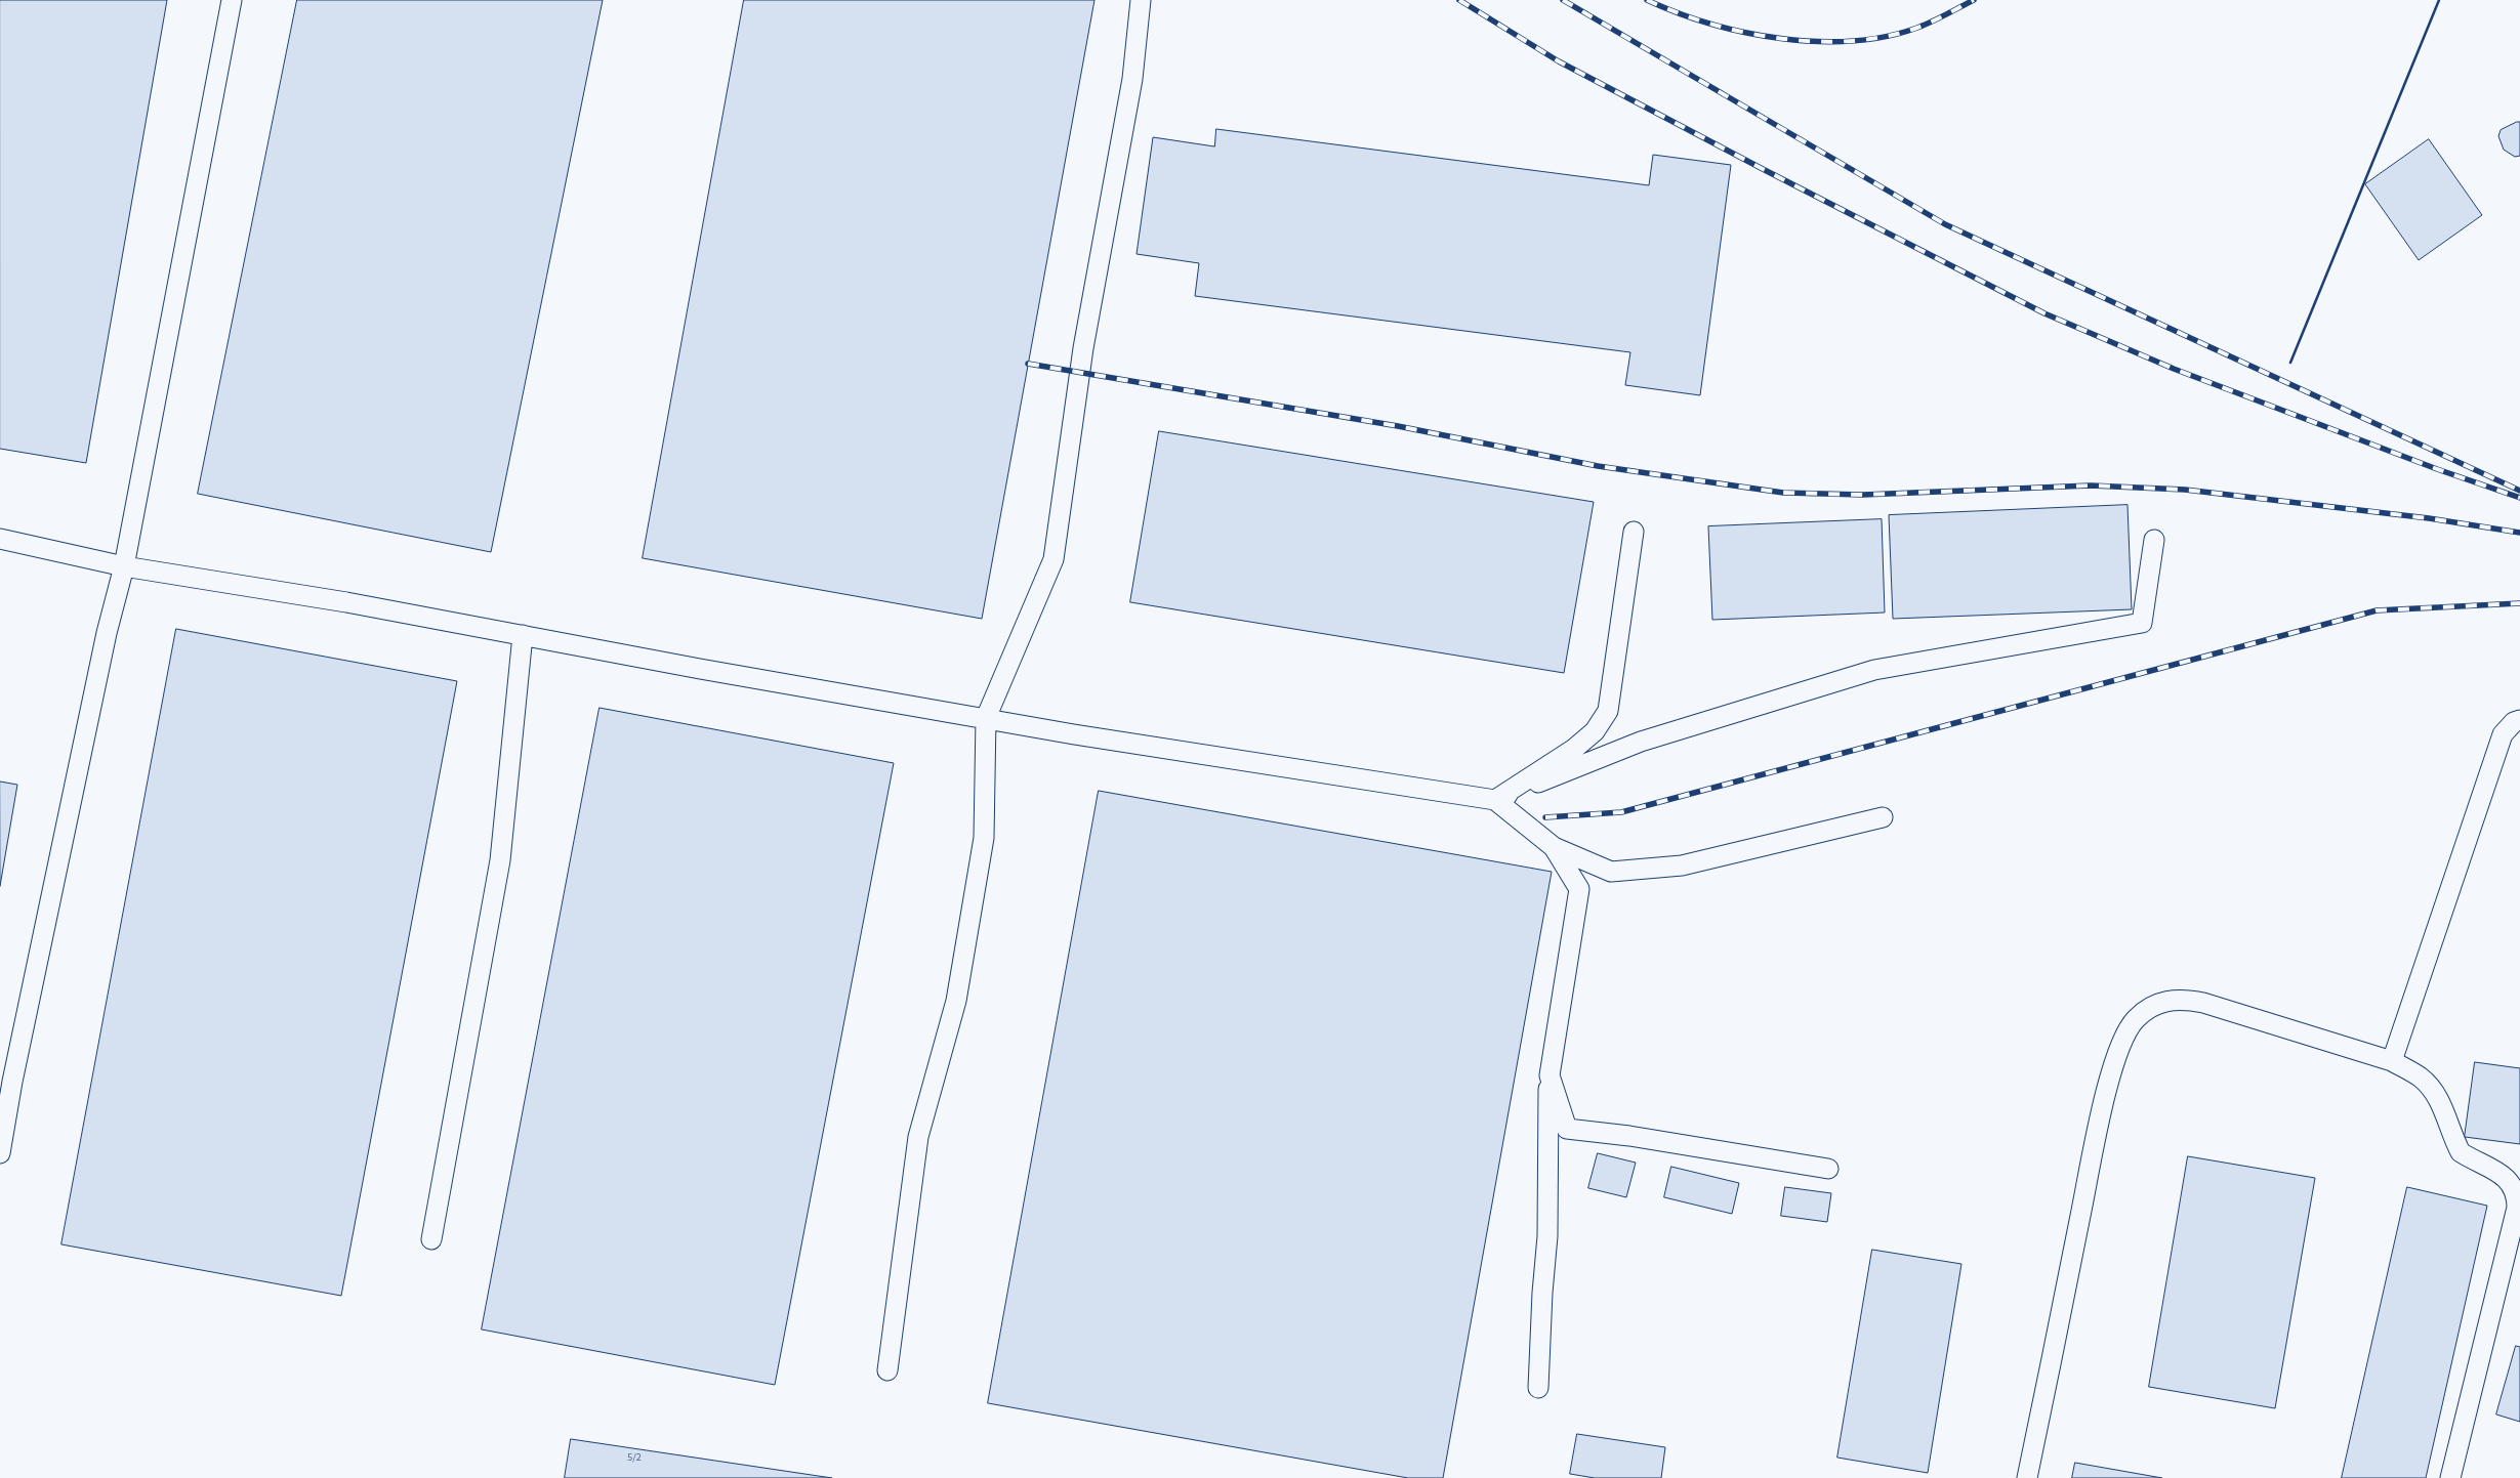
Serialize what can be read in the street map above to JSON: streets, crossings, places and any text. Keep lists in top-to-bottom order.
{
  "house_numbers": ["5/2"]
}
